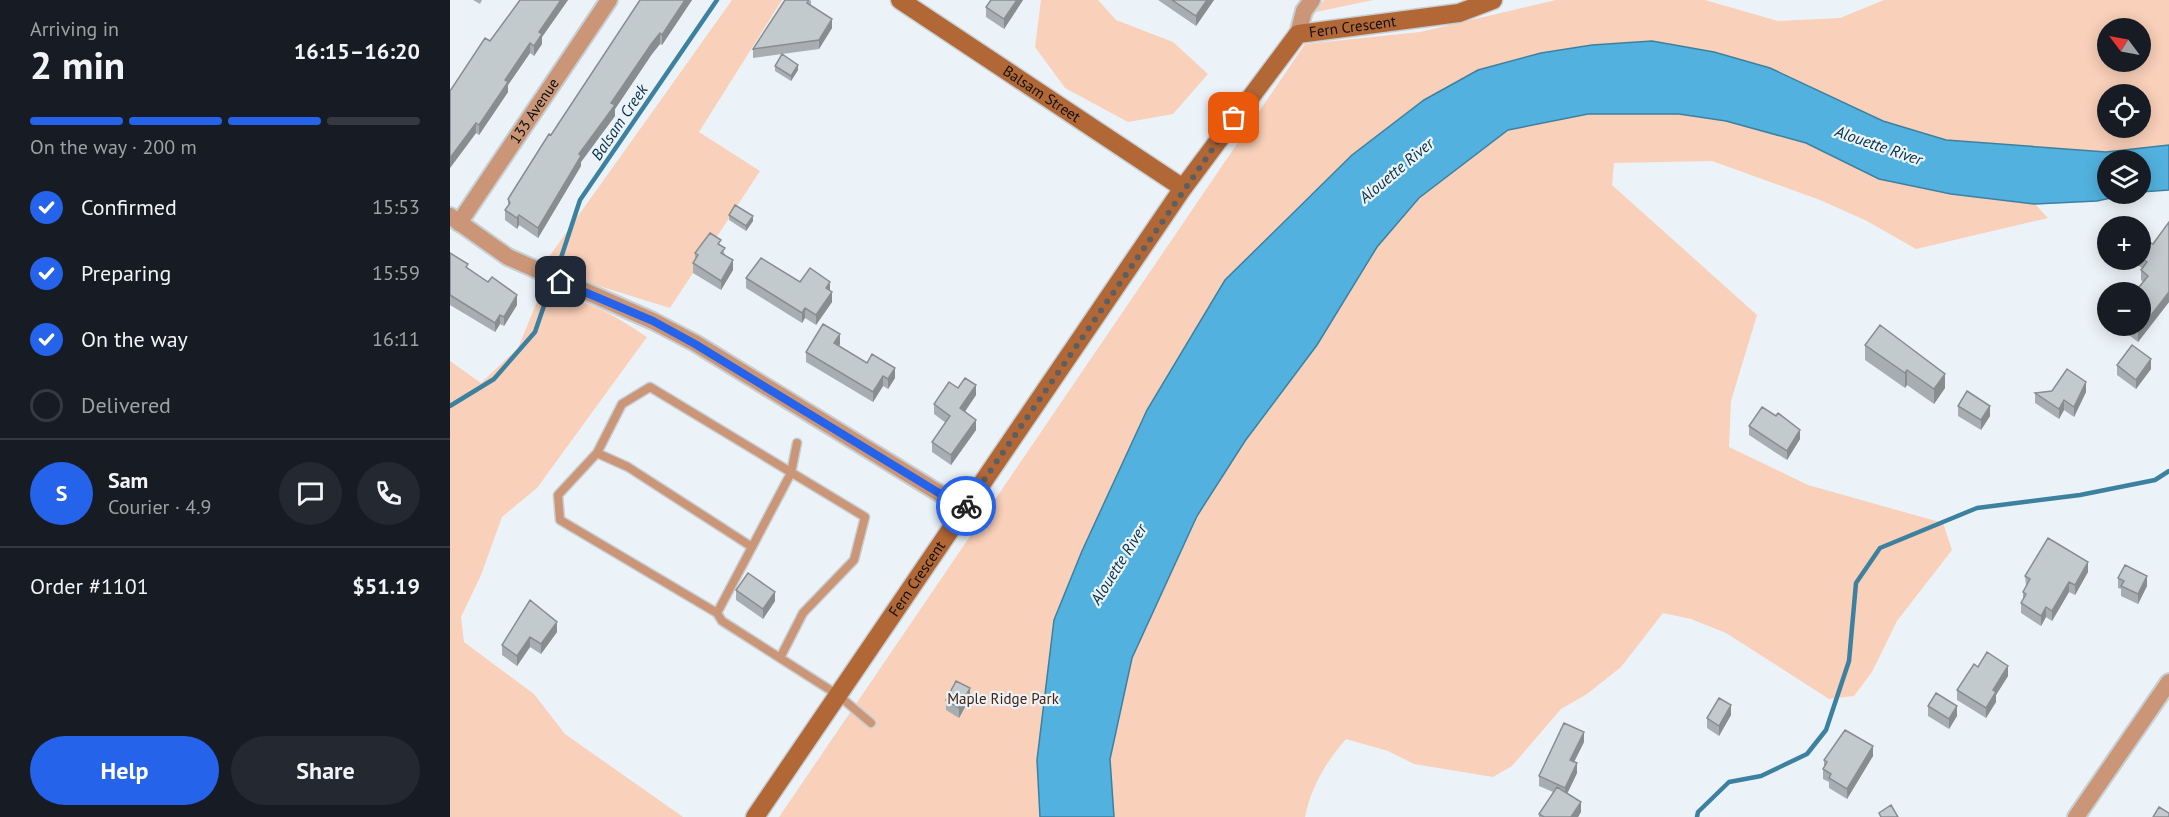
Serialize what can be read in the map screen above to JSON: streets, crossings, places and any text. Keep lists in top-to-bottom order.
{
  "streets": {
    "street": ["Fern Crescent", "Balsam Street", "133 Avenue"]
  },
  "crossings": [
    ["Fern Crescent", "Balsam Street"]
  ],
  "water": ["Balsam Creek", "Alouette River"],
  "parks": ["Maple Ridge Park"],
  "north": "top left",
  "page": {
    "heading": ["2 min", "Arriving in", "16:15–16:20"],
    "panel": [
      "Sam",
      "Courier · 4.9",
      "Order #1101",
      "$51.19"
    ],
    "map_buttons": ["+", "−"],
    "bar": "On the way · 200 m",
    "list": [
      ["Confirmed", "15:53"],
      ["Preparing", "15:59"],
      ["On the way", "16:11"],
      "Delivered"
    ],
    "round": "S",
    "buttons": ["Help", "Share"]
  }
}
